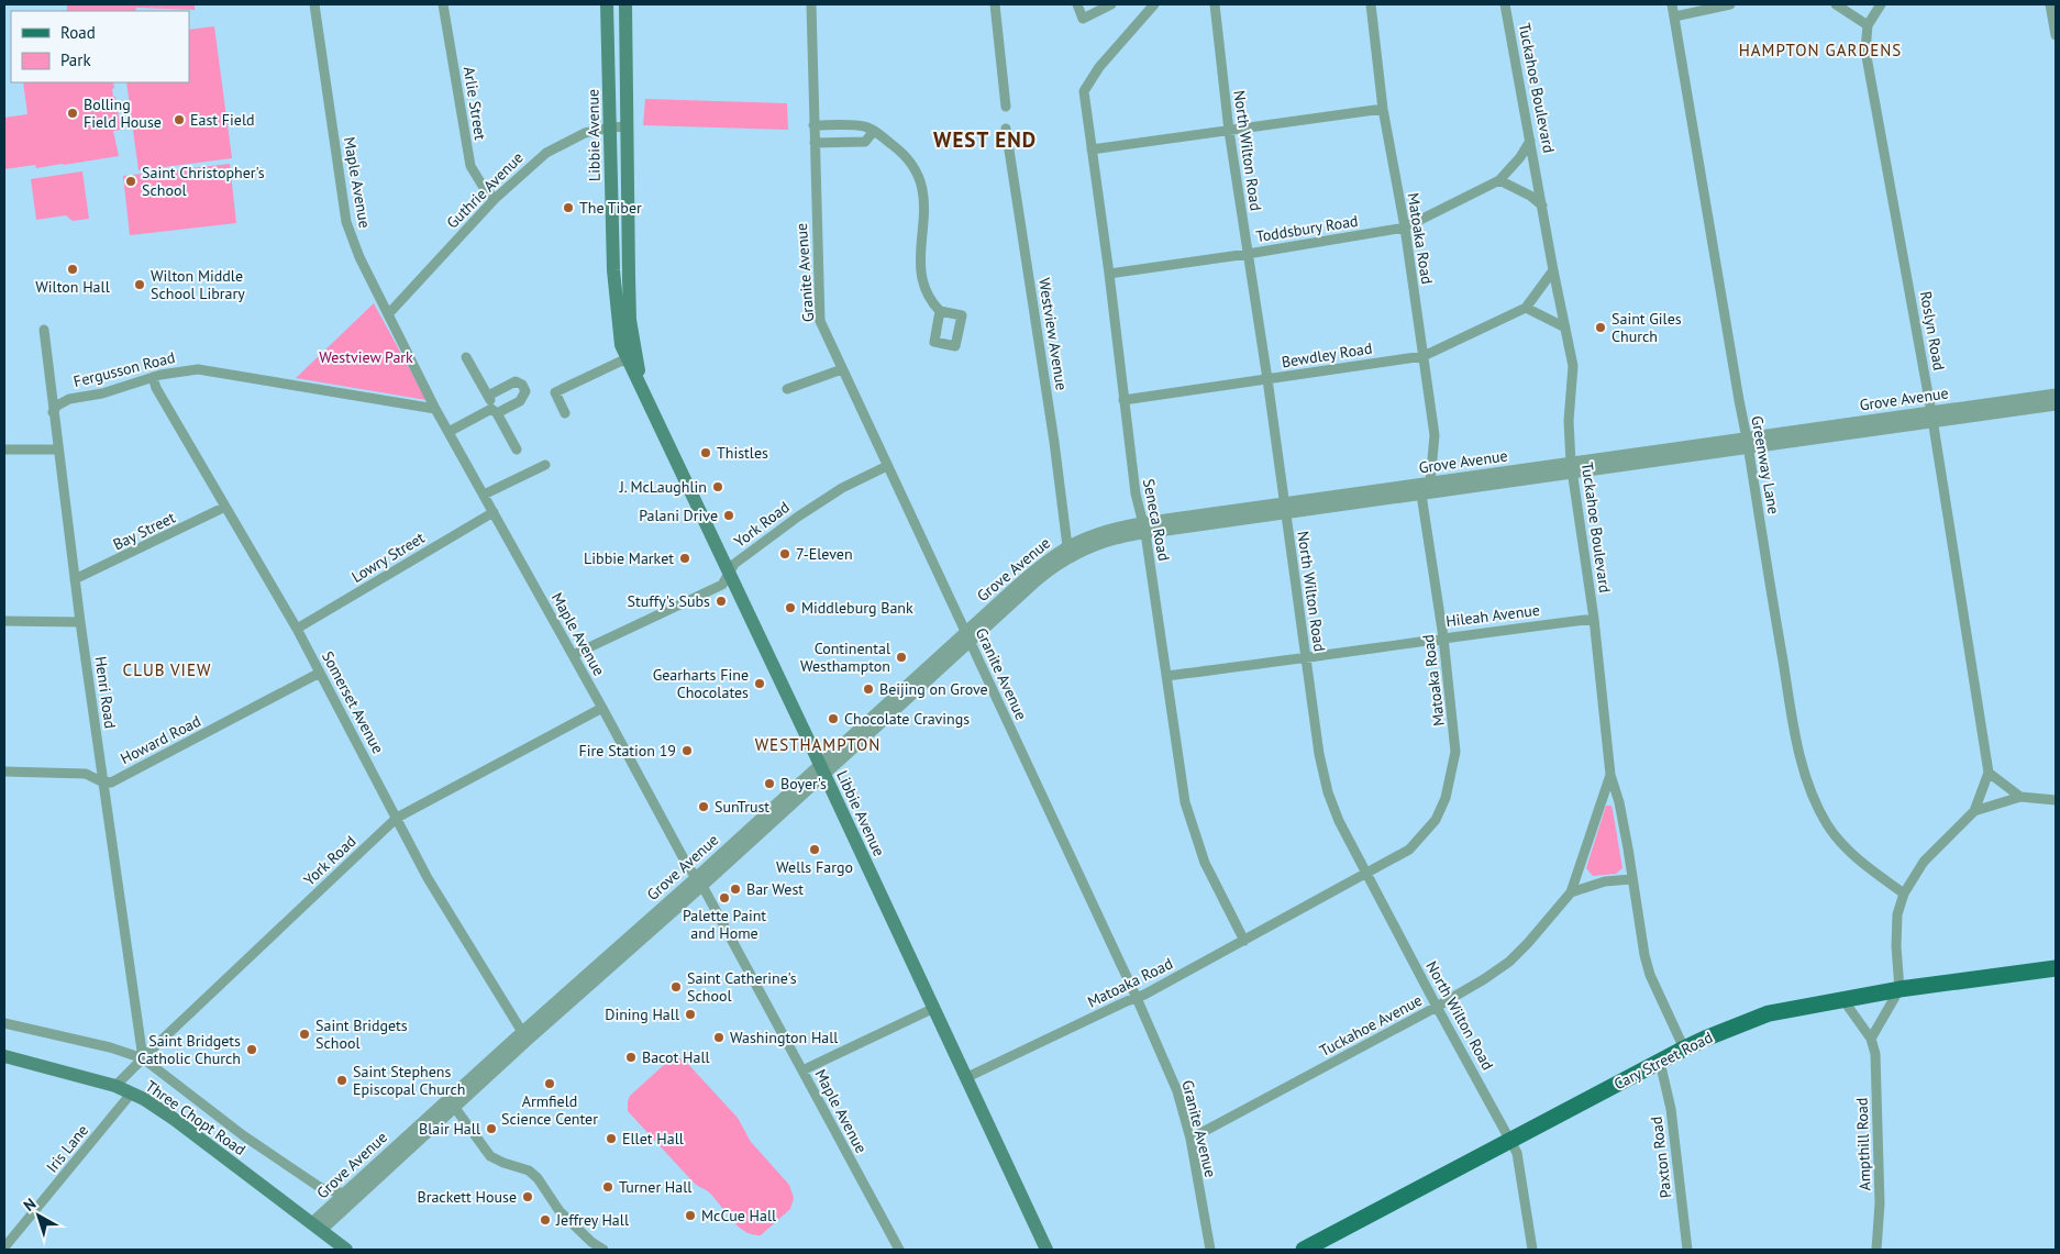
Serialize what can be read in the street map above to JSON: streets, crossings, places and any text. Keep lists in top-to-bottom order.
{
  "streets": {
    "main road": ["Libbie Avenue", "Cary Street Road", "Three Chopt Road"],
    "street": [
      "Tuckahoe Boulevard",
      "Arlie Street",
      "North Wilton Road",
      "Maple Avenue",
      "Guthrie Avenue",
      "Toddsbury Road",
      "Matoaka Road",
      "Granite Avenue",
      "Roslyn Road",
      "Westview Avenue",
      "Bewdley Road",
      "Fergusson Road",
      "Grove Avenue",
      "Greenway Lane",
      "Seneca Road",
      "York Road",
      "Bay Street",
      "Lowry Street",
      "Hileah Avenue",
      "Henri Road",
      "Somerset Avenue",
      "Howard Road",
      "Tuckahoe Avenue",
      "Ampthill Road",
      "Iris Lane",
      "Paxton Road"
    ]
  },
  "crossings": [
    ["Tuckahoe Boulevard", "Toddsbury Road"],
    ["Tuckahoe Boulevard", "Bewdley Road"],
    ["Tuckahoe Boulevard", "Grove Avenue"],
    ["Tuckahoe Boulevard", "Hileah Avenue"],
    ["Tuckahoe Boulevard", "Tuckahoe Avenue"],
    ["Tuckahoe Boulevard", "Cary Street Road"],
    ["Arlie Street", "Guthrie Avenue"],
    ["Libbie Avenue", "Guthrie Avenue"],
    ["Libbie Avenue", "Matoaka Road"],
    ["Libbie Avenue", "Grove Avenue"],
    ["Libbie Avenue", "York Road"],
    ["North Wilton Road", "Toddsbury Road"],
    ["North Wilton Road", "Matoaka Road"],
    ["North Wilton Road", "Bewdley Road"],
    ["North Wilton Road", "Grove Avenue"],
    ["North Wilton Road", "Hileah Avenue"],
    ["North Wilton Road", "Tuckahoe Avenue"],
    ["North Wilton Road", "Cary Street Road"],
    ["Maple Avenue", "Guthrie Avenue"],
    ["Maple Avenue", "Fergusson Road"],
    ["Maple Avenue", "Grove Avenue"],
    ["Maple Avenue", "York Road"],
    ["Maple Avenue", "Lowry Street"],
    ["Toddsbury Road", "Matoaka Road"],
    ["Toddsbury Road", "Seneca Road"],
    ["Matoaka Road", "Granite Avenue"],
    ["Matoaka Road", "Bewdley Road"],
    ["Matoaka Road", "Grove Avenue"],
    ["Matoaka Road", "Seneca Road"],
    ["Matoaka Road", "Hileah Avenue"],
    ["Granite Avenue", "Grove Avenue"],
    ["Granite Avenue", "York Road"],
    ["Granite Avenue", "Tuckahoe Avenue"],
    ["Roslyn Road", "Grove Avenue"],
    ["Westview Avenue", "Grove Avenue"],
    ["Bewdley Road", "Seneca Road"],
    ["Fergusson Road", "Henri Road"],
    ["Fergusson Road", "Somerset Avenue"],
    ["Grove Avenue", "Greenway Lane"],
    ["Grove Avenue", "Seneca Road"],
    ["Grove Avenue", "Somerset Avenue"],
    ["Grove Avenue", "Three Chopt Road"],
    ["Seneca Road", "Hileah Avenue"],
    ["York Road", "Henri Road"],
    ["York Road", "Somerset Avenue"],
    ["York Road", "Three Chopt Road"],
    ["Bay Street", "Henri Road"],
    ["Bay Street", "Somerset Avenue"],
    ["Lowry Street", "Somerset Avenue"],
    ["Henri Road", "Howard Road"],
    ["Somerset Avenue", "Howard Road"],
    ["Cary Street Road", "Ampthill Road"],
    ["Cary Street Road", "Paxton Road"],
    ["Three Chopt Road", "Iris Lane"]
  ],
  "districts": [
    "HAMPTON GARDENS",
    "WEST END",
    "CLUB VIEW",
    "WESTHAMPTON"
  ],
  "parks": ["Westview Park"],
  "places": [
    "Bolling Field House",
    "East Field",
    "Saint Christopher's School",
    "The Tiber",
    "Wilton Hall",
    "Wilton Middle School Library",
    "Saint Giles Church",
    "Thistles",
    "J. McLaughlin",
    "Palani Drive",
    "7-Eleven",
    "Libbie Market",
    "Stuffy's Subs",
    "Middleburg Bank",
    "Continental Westhampton",
    "Gearharts Fine Chocolates",
    "Beijing on Grove",
    "Chocolate Cravings",
    "Fire Station 19",
    "Boyer's",
    "SunTrust",
    "Wells Fargo",
    "Bar West",
    "Palette Paint and Home",
    "Saint Catherine's School",
    "Dining Hall",
    "Saint Bridgets School",
    "Washington Hall",
    "Saint Bridgets Catholic Church",
    "Bacot Hall",
    "Saint Stephens Episcopal Church",
    "Armfield Science Center",
    "Blair Hall",
    "Ellet Hall",
    "Turner Hall",
    "Brackett House",
    "McCue Hall",
    "Jeffrey Hall"
  ],
  "legend": ["Road", "Park"],
  "north": "top left"
}
